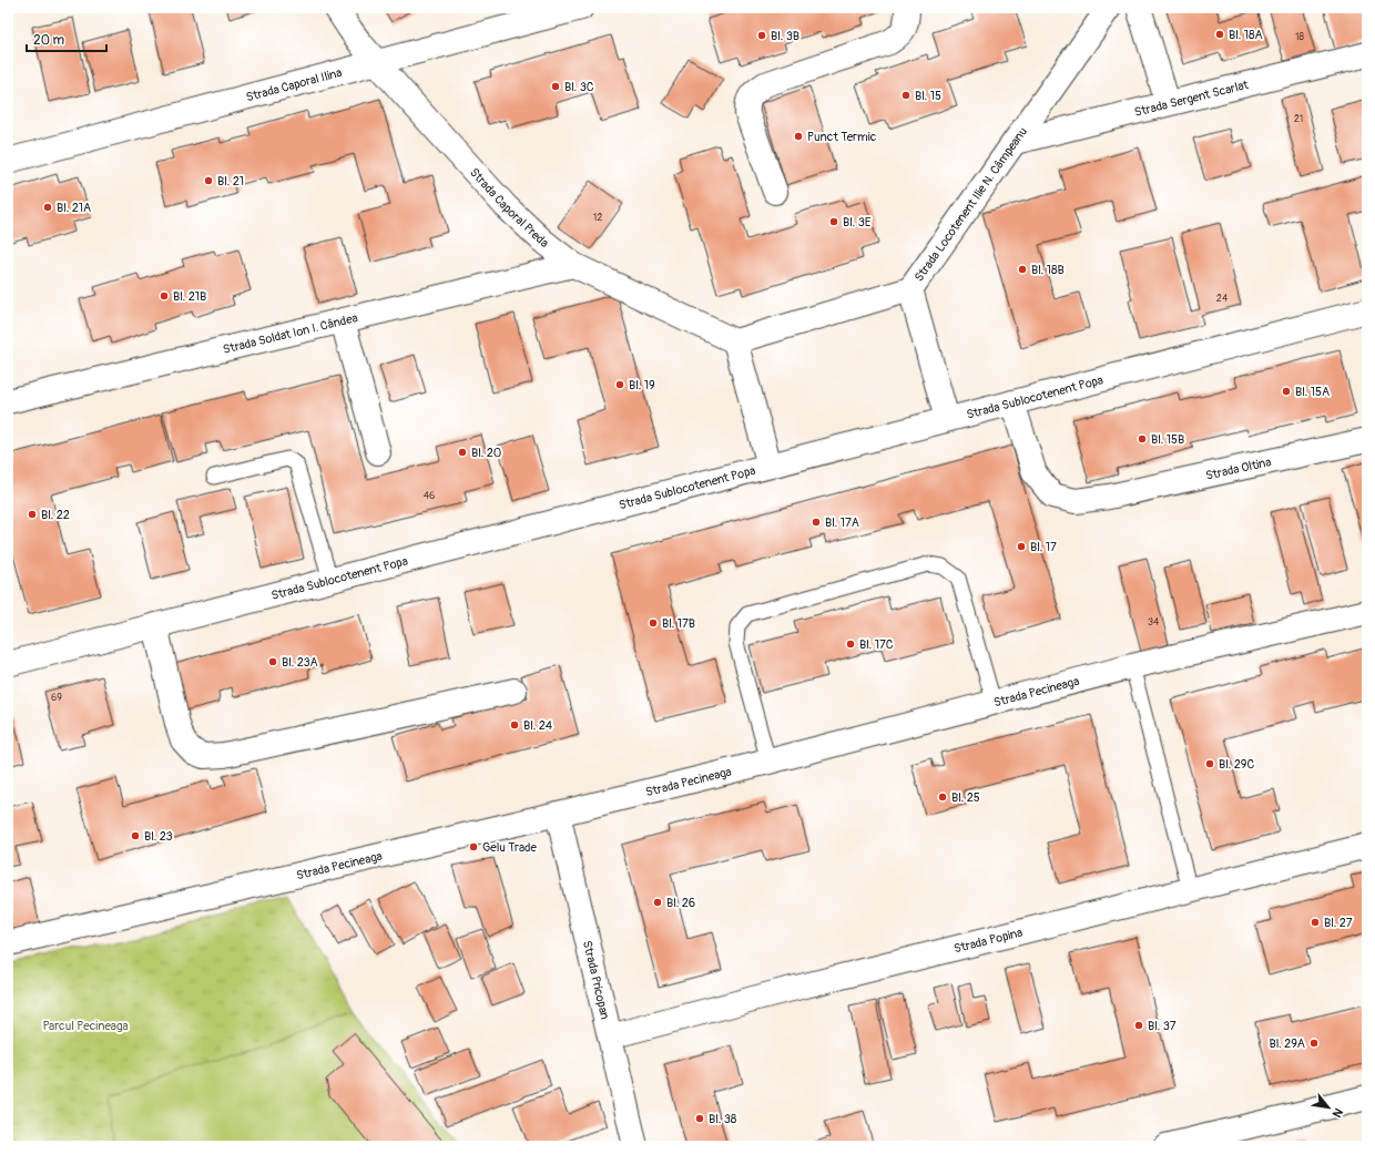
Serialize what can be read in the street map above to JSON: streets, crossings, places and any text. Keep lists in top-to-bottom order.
{
  "streets": {
    "street": [
      "Strada Caporal Ilina",
      "Strada Sergent Scarlat",
      "Strada Locotenent Ilie N. Câmpeanu",
      "Strada Caporal Preda",
      "Strada Soldat Ion I. Cândea",
      "Strada Sublocotenent Popa",
      "Strada Oltina",
      "Strada Pecineaga",
      "Strada Popina",
      "Strada Pricopan"
    ]
  },
  "crossings": [
    ["Strada Caporal Ilina", "Strada Caporal Preda"],
    ["Strada Sergent Scarlat", "Strada Locotenent Ilie N. Câmpeanu"],
    ["Strada Locotenent Ilie N. Câmpeanu", "Strada Sublocotenent Popa"],
    ["Strada Caporal Preda", "Strada Soldat Ion I. Cândea"],
    ["Strada Sublocotenent Popa", "Strada Oltina"],
    ["Strada Pecineaga", "Strada Pricopan"],
    ["Strada Popina", "Strada Pricopan"]
  ],
  "parks": ["Parcul Pecineaga"],
  "places": [
    "Bl. 18A",
    "Bl. 3B",
    "Bl. 3C",
    "Bl. 15",
    "Punct Termic",
    "Bl. 21",
    "Bl. 21A",
    "Bl. 3E",
    "Bl. 18B",
    "Bl. 21B",
    "Bl. 19",
    "Bl. 15A",
    "Bl. 15B",
    "Bl. 20",
    "Bl. 22",
    "Bl. 17A",
    "Bl. 17",
    "Bl. 17B",
    "Bl. 17C",
    "Bl. 23A",
    "Bl. 24",
    "Bl. 29C",
    "Bl. 25",
    "Bl. 23",
    "Gelu Trade",
    "Bl. 26",
    "Bl. 27",
    "Bl. 37",
    "Bl. 29A",
    "Bl. 38"
  ],
  "house_numbers": [
    "18",
    "21",
    "12",
    "24",
    "46",
    "34",
    "69"
  ],
  "scale_bar": "20 m",
  "north": "bottom right"
}
